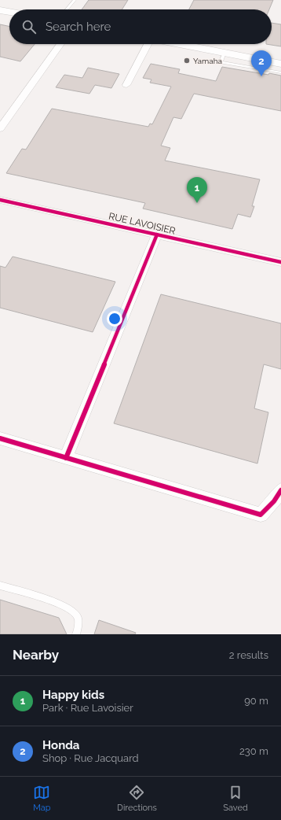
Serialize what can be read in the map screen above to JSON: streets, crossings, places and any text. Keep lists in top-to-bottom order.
{
  "streets": {
    "street": ["RUE LAVOISIER"]
  },
  "places": ["Yamaha"],
  "page": {
    "search": "Search here",
    "pins": ["2", "1"],
    "heading": ["Nearby", "2 results"],
    "list": [
      {
        "mark": "1",
        "name": "Happy kids",
        "note": "Park · Rue Lavoisier",
        "value": "90 m"
      },
      {
        "mark": "2",
        "name": "Honda",
        "note": "Shop · Rue Jacquard",
        "value": "230 m"
      }
    ],
    "nav": ["Map", "Directions", "Saved"]
  }
}
